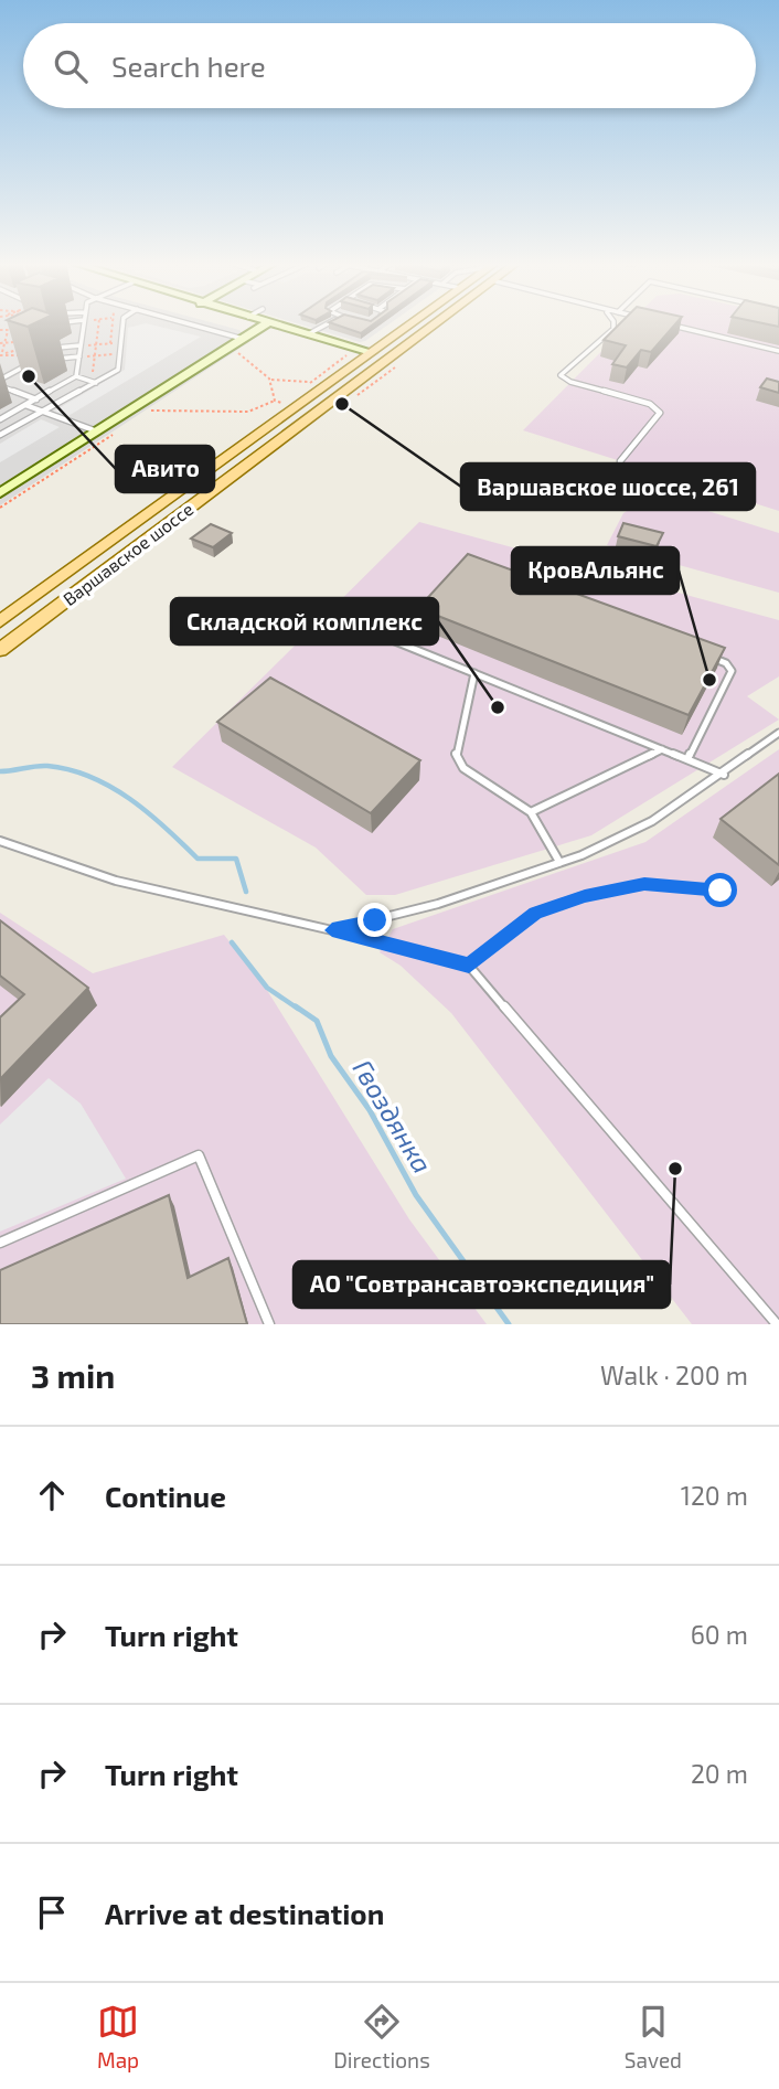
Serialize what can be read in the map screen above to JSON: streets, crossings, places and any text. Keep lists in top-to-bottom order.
{
  "streets": {
    "main road": ["Варшавское шоссе"]
  },
  "water": ["Гвоздянка"],
  "places": [
    "Авито",
    "Варшавское шоссе, 261",
    "КровАльянс",
    "Складской комплекс",
    "АО \"Совтрансавтоэкспедиция\""
  ],
  "page": {
    "search": "Search here",
    "heading": ["3 min", "Walk · 200 m"],
    "list": [
      ["Continue", "120 m"],
      ["Turn right", "60 m"],
      ["Turn right", "20 m"],
      "Arrive at destination"
    ],
    "nav": ["Map", "Directions", "Saved"]
  }
}
